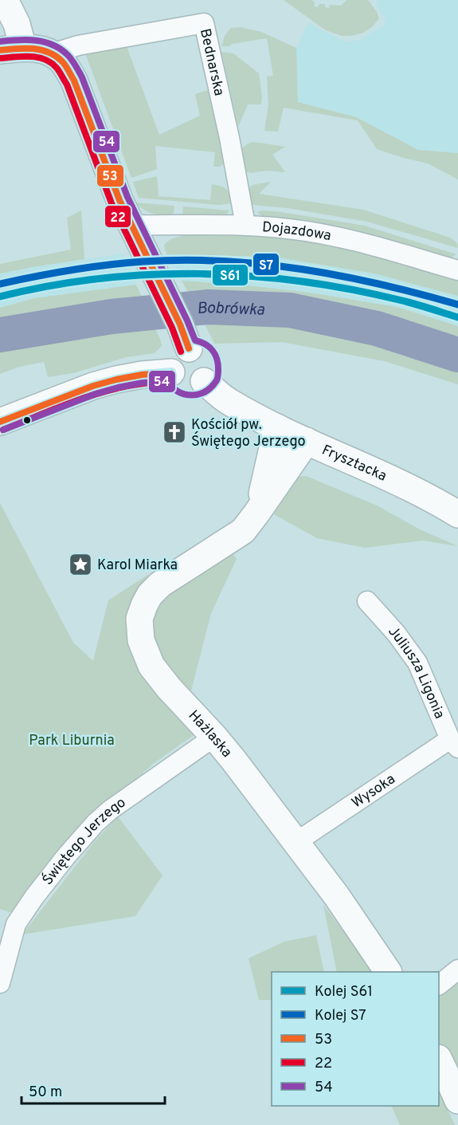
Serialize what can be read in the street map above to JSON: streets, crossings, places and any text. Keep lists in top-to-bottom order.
{
  "streets": {
    "street": [
      "Bednarska",
      "Dojazdowa",
      "Frysztacka",
      "Juliusza Ligonia",
      "Hażlaska",
      "Wysoka",
      "Świętego Jerzego"
    ]
  },
  "crossings": [
    ["Bednarska", "Dojazdowa"],
    ["Frysztacka", "Hażlaska"],
    ["Juliusza Ligonia", "Wysoka"],
    ["Hażlaska", "Wysoka"],
    ["Hażlaska", "Świętego Jerzego"]
  ],
  "water": ["Bobrówka"],
  "parks": ["Park Liburnia"],
  "places": {
    "church": ["Kościół pw. Świętego Jerzego"],
    "place": ["Karol Miarka"]
  },
  "lines": [
    "transit line 54",
    "transit line 53",
    "transit line 22",
    "rail line S7",
    "rail line S61"
  ],
  "legend": [
    "Kolej S61",
    "Kolej S7",
    "53",
    "22",
    "54"
  ],
  "scale_bar": "50 m"
}
